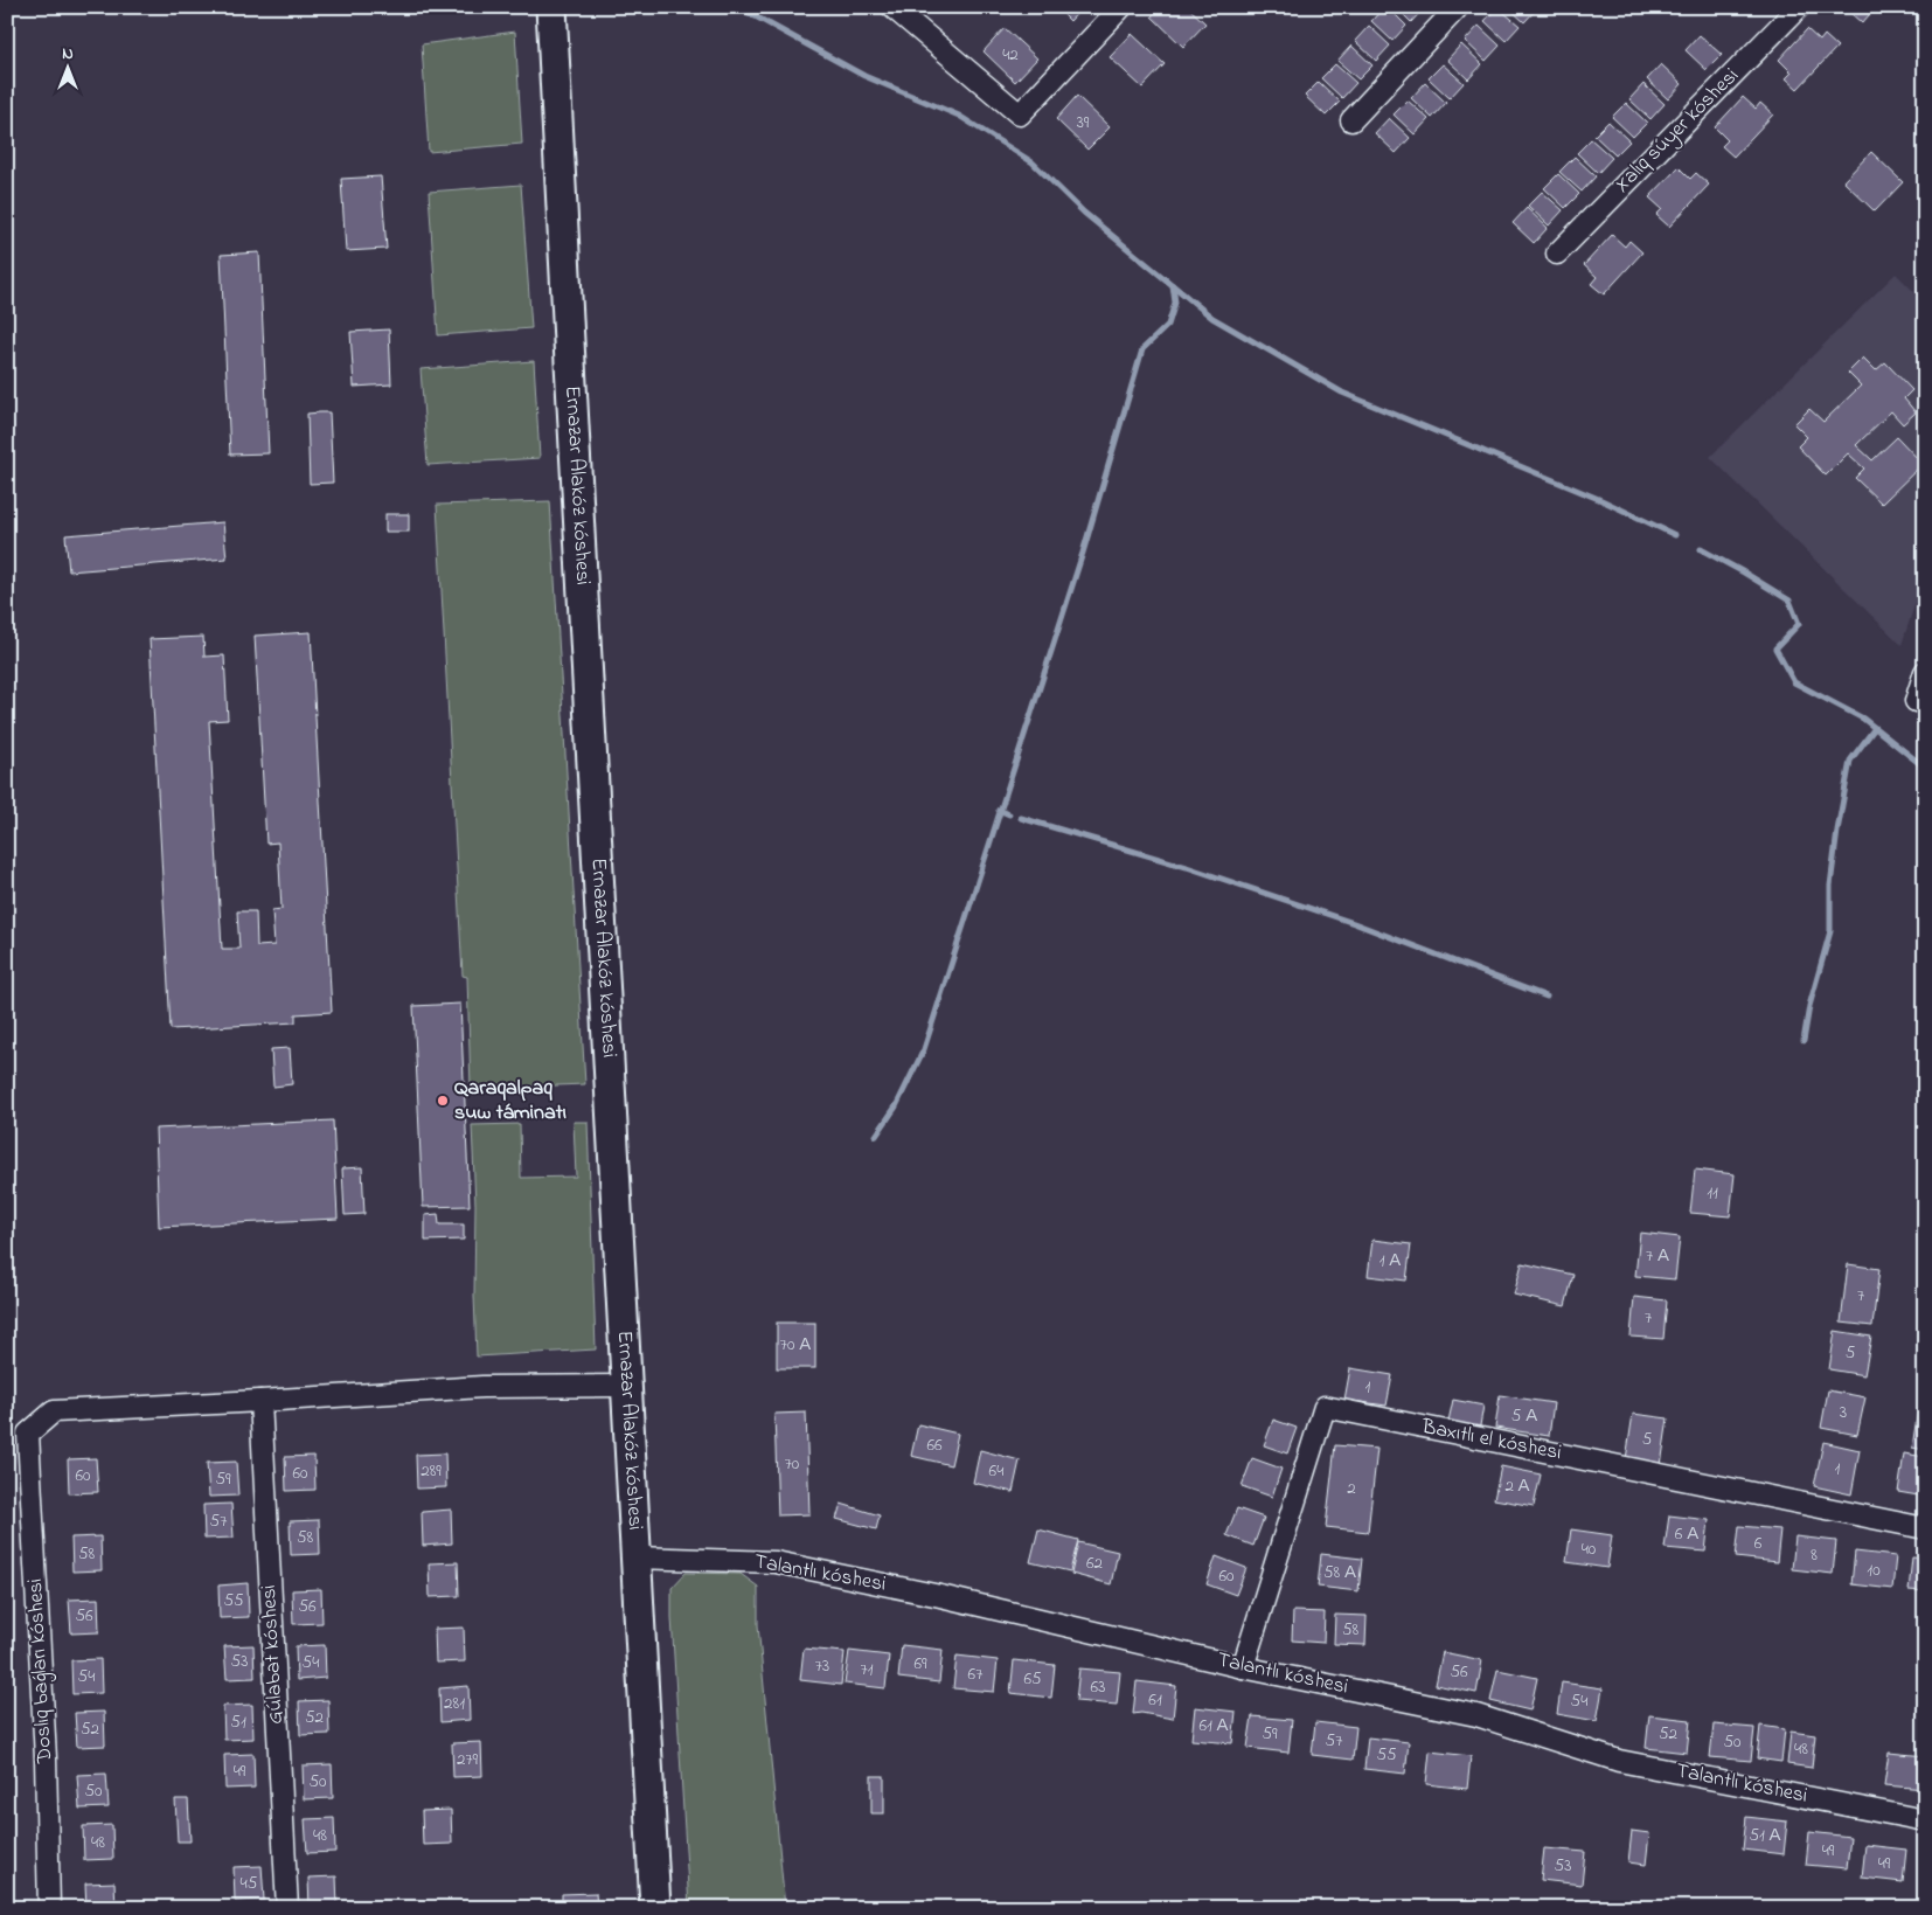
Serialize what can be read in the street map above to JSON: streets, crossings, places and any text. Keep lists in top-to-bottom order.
{
  "streets": {
    "main road": ["Ernazar Alakóz kóshesi"],
    "street": [
      "Xalıq súyer kóshesi",
      "Baxıtlı el kóshesi",
      "Talantlı kóshesi",
      "Gúlabat kóshesi",
      "Doslıq baǵları kóshesi"
    ]
  },
  "crossings": [
    ["Ernazar Alakóz kóshesi", "Talantlı kóshesi"],
    ["Baxıtlı el kóshesi", "Talantlı kóshesi"],
    ["Gúlabat kóshesi", "Doslıq baǵları kóshesi"]
  ],
  "places": ["Qaraqalpaq suw táminatı"],
  "house_numbers": [
    "42",
    "39",
    "11",
    "7 А",
    "1 А",
    "7",
    "7",
    "70 А",
    "5",
    "1",
    "3",
    "5 А",
    "5",
    "66",
    "70",
    "1",
    "289",
    "64",
    "60",
    "60",
    "59",
    "2 А",
    "2",
    "57",
    "6 А",
    "58",
    "6",
    "40",
    "58",
    "8",
    "62",
    "10",
    "58 А",
    "60",
    "55",
    "56",
    "56",
    "58",
    "53",
    "54",
    "69",
    "73",
    "71",
    "56",
    "67",
    "54",
    "65",
    "63",
    "61",
    "54",
    "281",
    "52",
    "51",
    "61 А",
    "52",
    "59",
    "52",
    "57",
    "50",
    "48",
    "55",
    "279",
    "49",
    "50",
    "50",
    "48",
    "51 А",
    "48",
    "49",
    "49",
    "53",
    "45"
  ],
  "north": "top"
}
